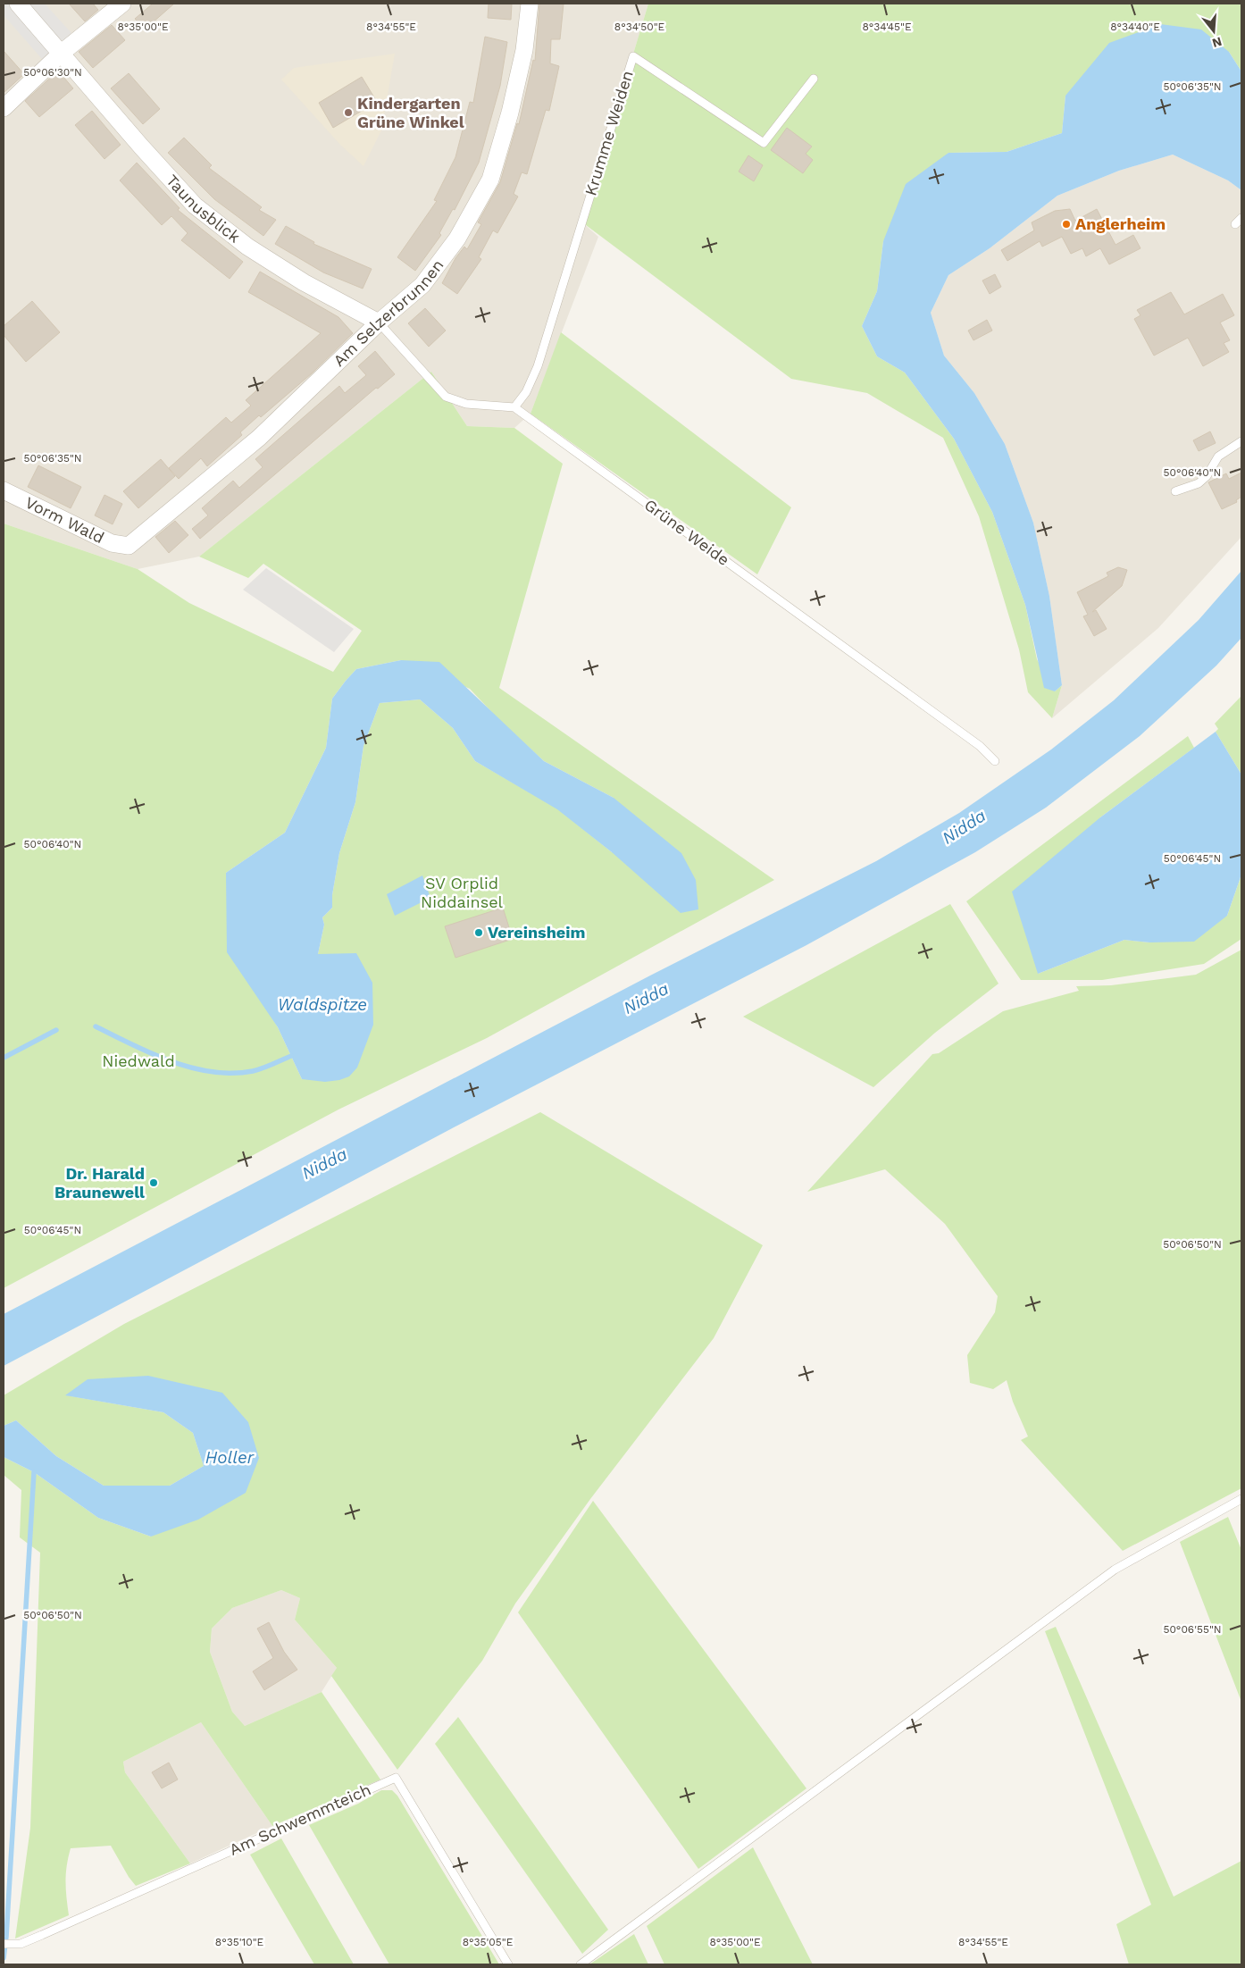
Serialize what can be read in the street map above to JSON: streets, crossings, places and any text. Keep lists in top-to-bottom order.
{
  "streets": {
    "street": ["Taunusblick", "Am Selzerbrunnen", "Vorm Wald"],
    "lane": ["Krumme Weiden", "Grüne Weide", "Am Schwemmteich"]
  },
  "crossings": [
    ["Krumme Weiden", "Grüne Weide"],
    ["Taunusblick", "Am Selzerbrunnen"],
    ["Am Selzerbrunnen", "Vorm Wald"]
  ],
  "water": ["Nidda", "Waldspitze", "Holler"],
  "parks": ["SV Orplid Niddainsel", "Niedwald"],
  "places": [
    "Kindergarten Grüne Winkel",
    "Anglerheim",
    "Vereinsheim",
    "Dr. Harald Braunewell"
  ],
  "north": "bottom",
  "coordinates": [
    "8°35'00\"E",
    "8°34'55\"E",
    "8°34'50\"E",
    "8°34'45\"E",
    "8°34'40\"E",
    "50°06'30\"N",
    "50°06'35\"N",
    "50°06'40\"N",
    "50°06'45\"N",
    "50°06'50\"N",
    "50°06'55\"N",
    "8°35'10\"E",
    "8°35'05\"E"
  ]
}
